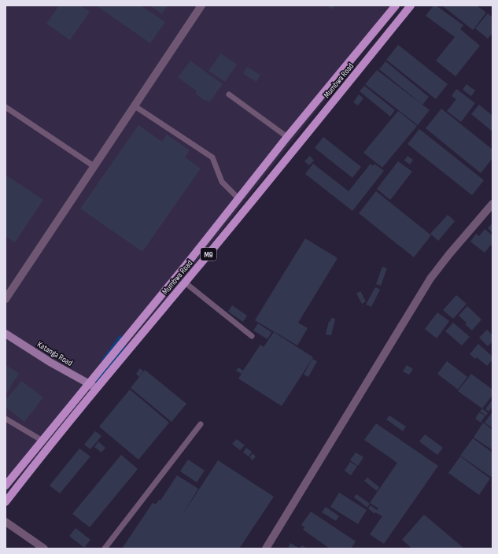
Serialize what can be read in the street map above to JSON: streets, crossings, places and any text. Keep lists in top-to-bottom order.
{
  "streets": {
    "main road": ["Mumbwa Road", "M9"],
    "street": ["Katanga Road"]
  },
  "crossings": [
    ["Mumbwa Road", "Katanga Road"]
  ]
}
